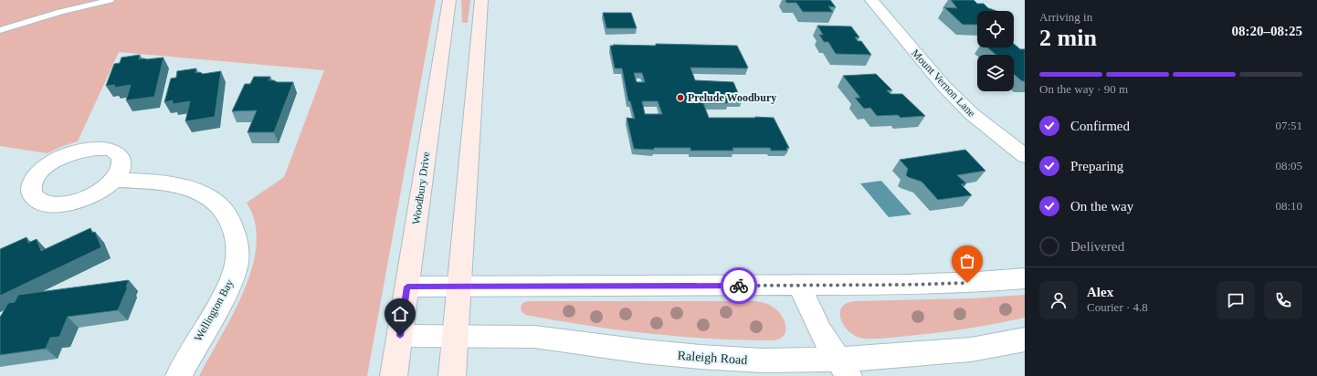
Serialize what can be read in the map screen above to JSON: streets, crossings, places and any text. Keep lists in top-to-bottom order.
{
  "streets": {
    "main road": ["Woodbury Drive"],
    "street": ["Mount Vernon Lane", "Wellington Bay", "Raleigh Road"]
  },
  "crossings": [
    ["Woodbury Drive", "Raleigh Road"]
  ],
  "places": ["Prelude Woodbury"],
  "page": {
    "heading": ["2 min", "Arriving in", "08:20–08:25"],
    "panel": ["Alex", "Courier · 4.8"],
    "bar": "On the way · 90 m",
    "list": [
      ["Confirmed", "07:51"],
      ["Preparing", "08:05"],
      ["On the way", "08:10"],
      "Delivered"
    ]
  }
}
